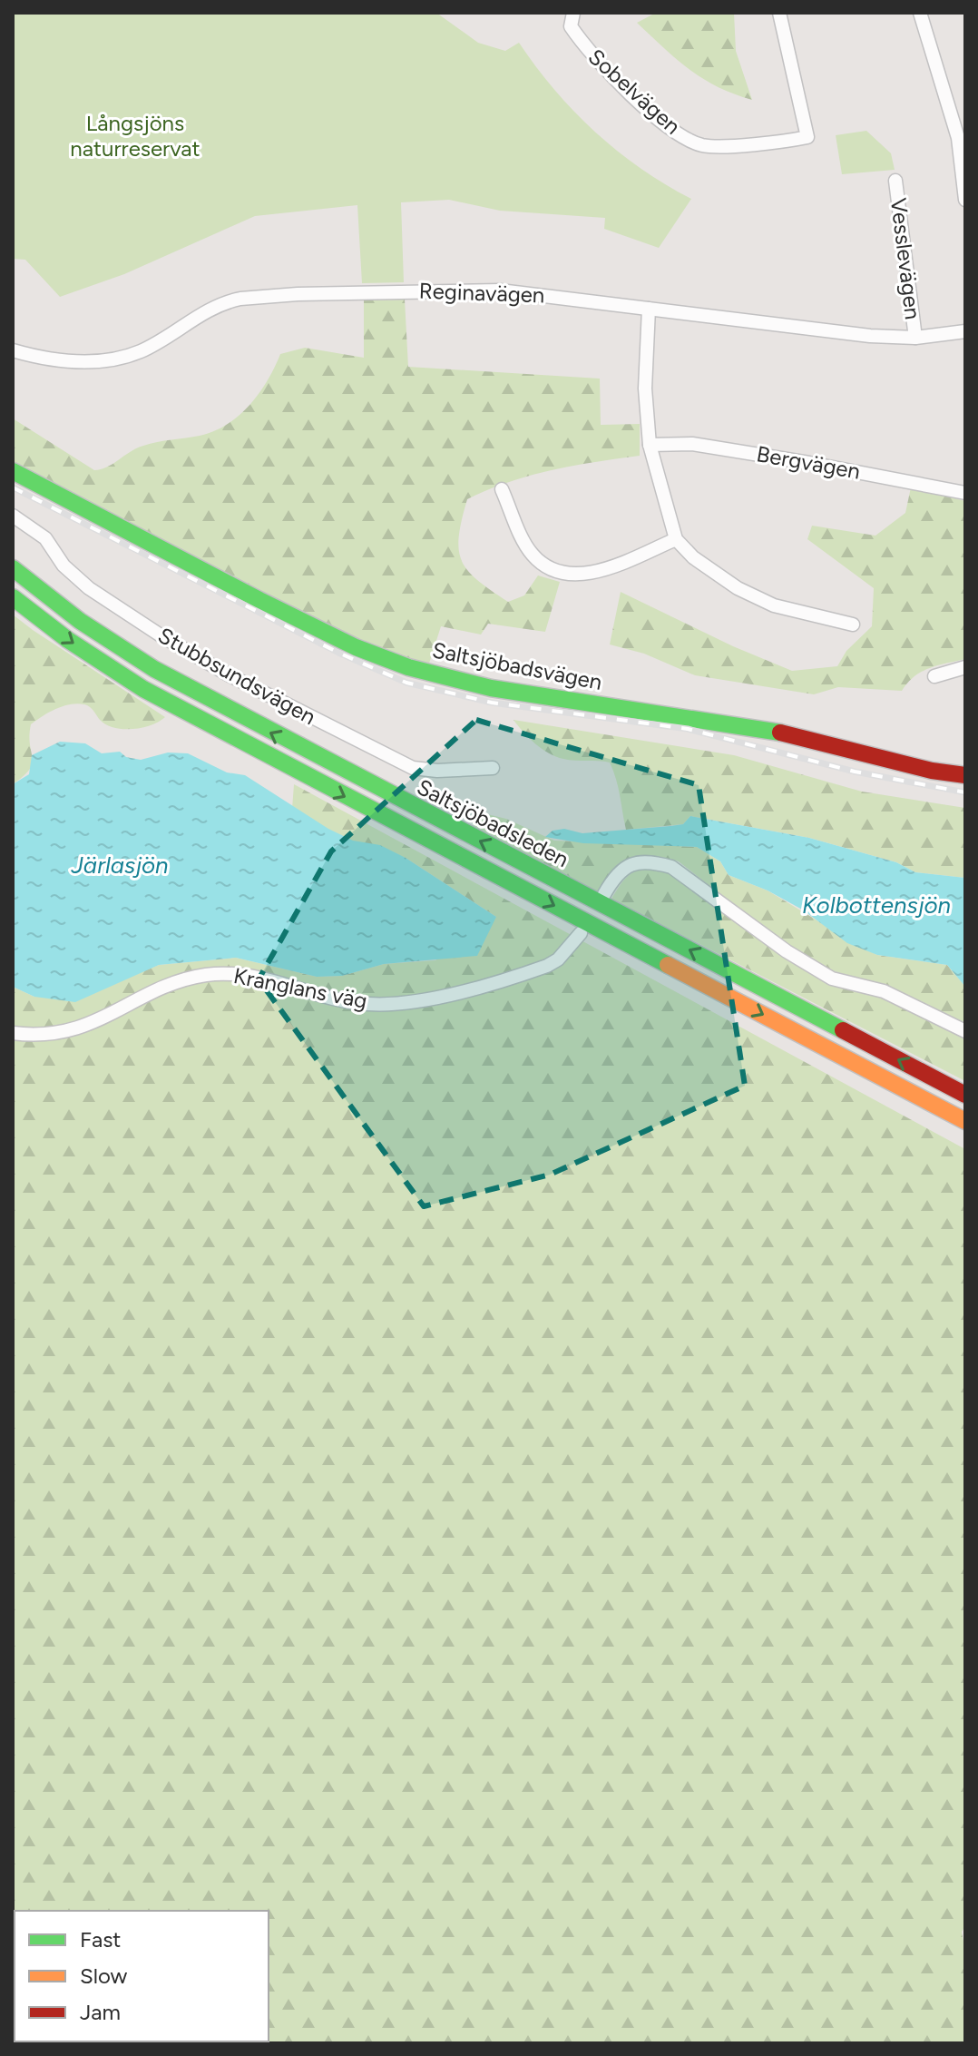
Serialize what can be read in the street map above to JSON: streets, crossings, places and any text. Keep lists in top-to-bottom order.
{
  "streets": {
    "main road": ["Saltsjöbadsvägen", "Saltsjöbadsleden"],
    "street": [
      "Sobelvägen",
      "Vesslevägen",
      "Reginavägen",
      "Bergvägen",
      "Stubbsundsvägen",
      "Kranglans väg"
    ]
  },
  "crossings": [
    ["Vesslevägen", "Reginavägen"]
  ],
  "water": ["Järlasjön", "Kolbottensjön"],
  "parks": ["Långsjöns naturreservat"],
  "legend": ["Fast", "Slow", "Jam"]
}
